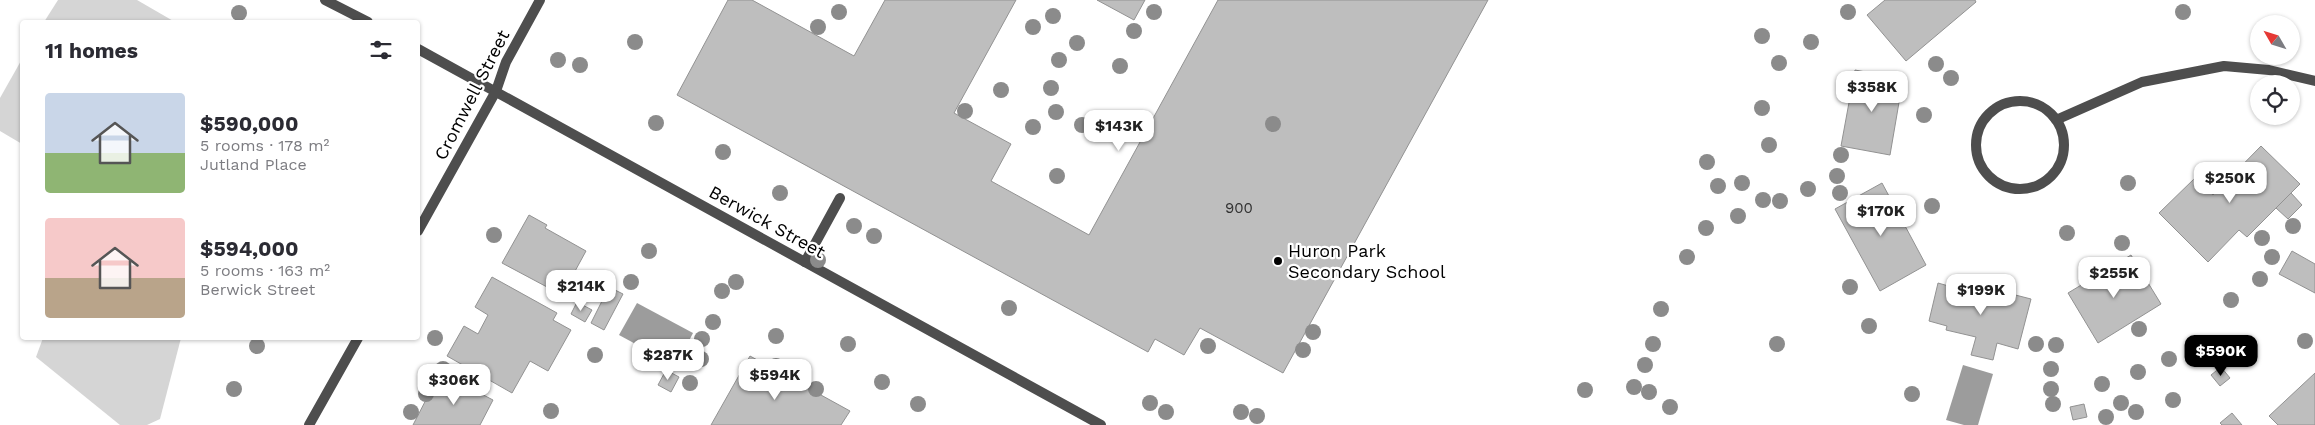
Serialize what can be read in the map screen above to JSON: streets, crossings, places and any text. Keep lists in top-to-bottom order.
{
  "streets": {
    "street": ["Cromwell Street", "Berwick Street"]
  },
  "crossings": [
    ["Cromwell Street", "Berwick Street"]
  ],
  "places": ["Huron Park Secondary School"],
  "house_numbers": ["900"],
  "north": "top left",
  "page": {
    "heading": "11 homes",
    "price": [
      "$358K",
      "$143K",
      "$250K",
      "$170K",
      "$255K",
      "$214K",
      "$199K",
      "$590K",
      "$287K",
      "$594K",
      "$306K"
    ],
    "list": [
      {
        "name": "$590,000",
        "note": "5 rooms · 178 m² · Jutland Place"
      },
      {
        "name": "$594,000",
        "note": "5 rooms · 163 m² · Berwick Street"
      }
    ]
  }
}
